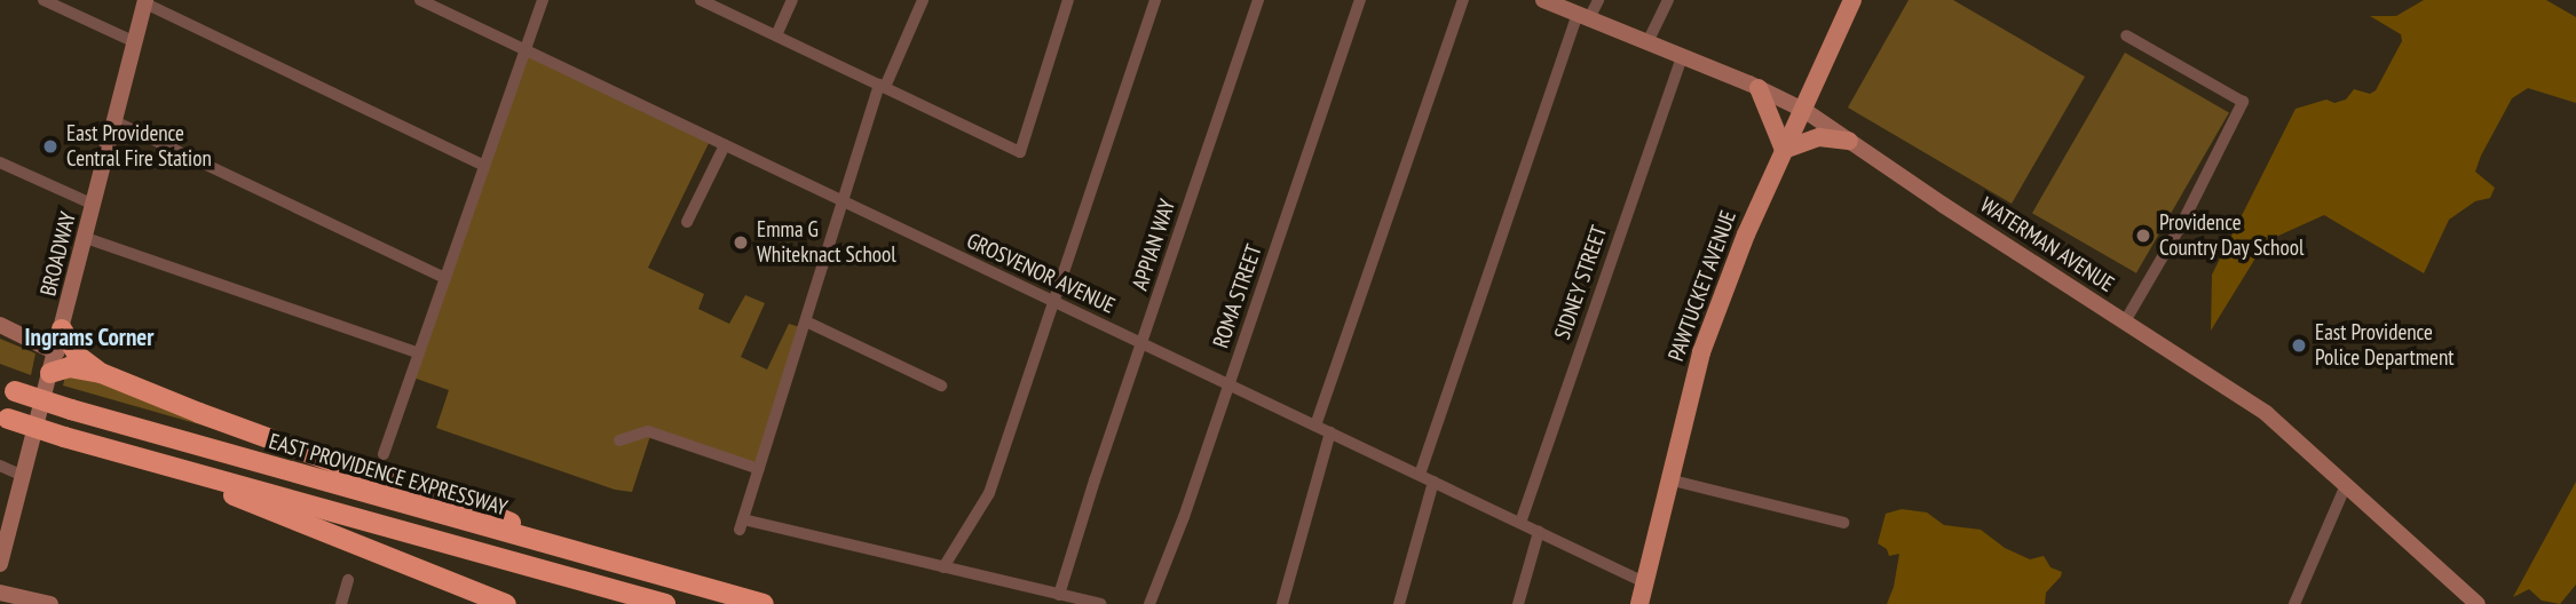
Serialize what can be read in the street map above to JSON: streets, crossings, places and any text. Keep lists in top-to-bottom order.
{
  "streets": {
    "highway": ["EAST PROVIDENCE EXPRESSWAY"],
    "main road": ["WATERMAN AVENUE", "BROADWAY", "PAWTUCKET AVENUE"],
    "street": [
      "APPIAN WAY",
      "GROSVENOR AVENUE",
      "SIDNEY STREET",
      "ROMA STREET"
    ]
  },
  "crossings": [
    ["APPIAN WAY", "GROSVENOR AVENUE"],
    ["WATERMAN AVENUE", "SIDNEY STREET"],
    ["WATERMAN AVENUE", "PAWTUCKET AVENUE"],
    ["GROSVENOR AVENUE", "SIDNEY STREET"],
    ["GROSVENOR AVENUE", "PAWTUCKET AVENUE"],
    ["GROSVENOR AVENUE", "ROMA STREET"]
  ],
  "districts": ["Ingrams Corner"],
  "places": [
    "East Providence Central Fire Station",
    "Providence Country Day School",
    "Emma G Whiteknact School",
    "East Providence Police Department"
  ]
}
